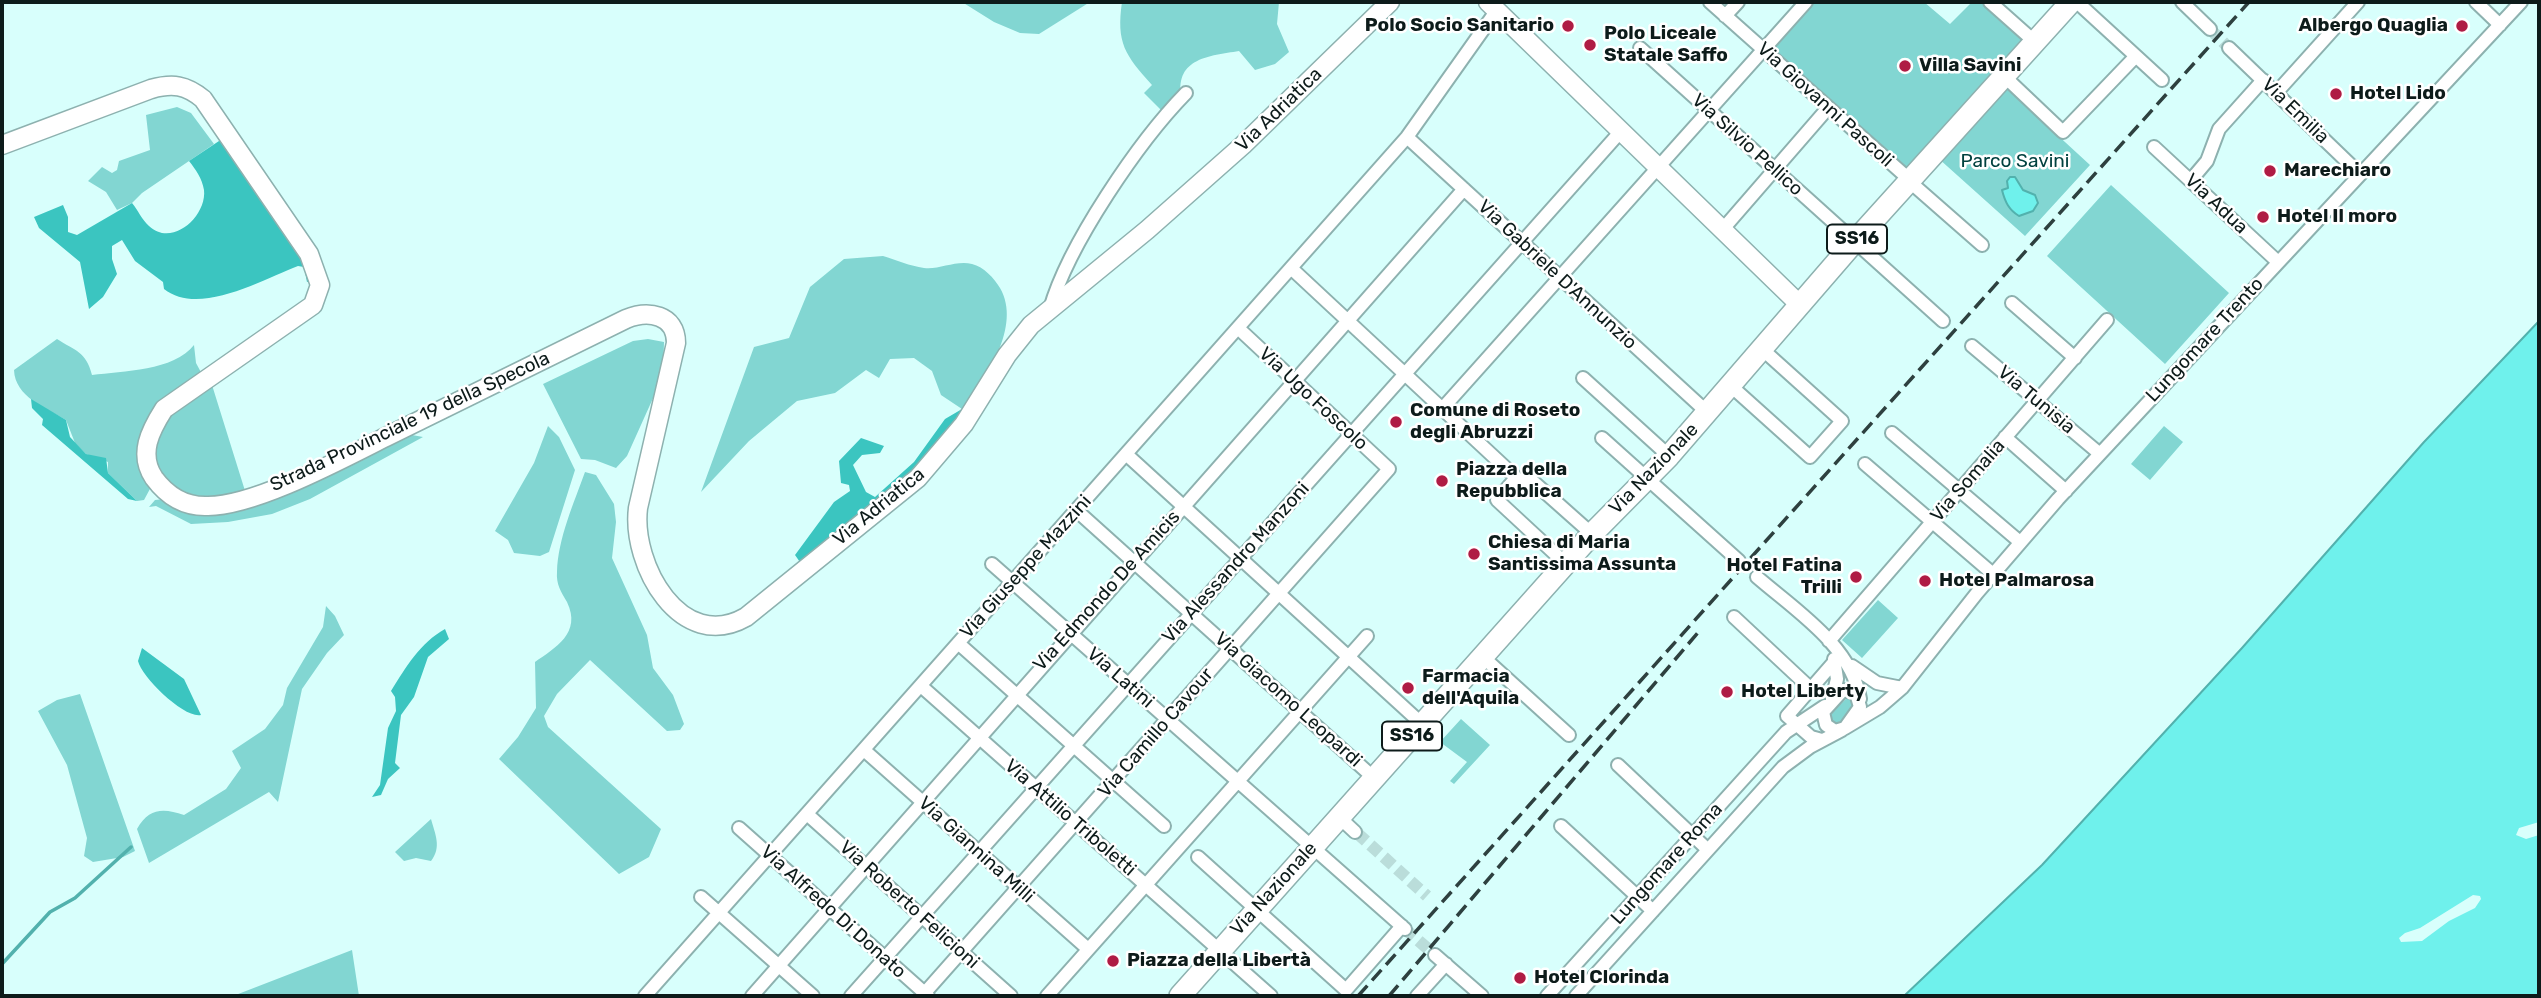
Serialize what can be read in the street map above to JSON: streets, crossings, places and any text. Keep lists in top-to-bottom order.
{
  "streets": {
    "main road": [
      "Via Adriatica",
      "SS16",
      "Strada Provinciale 19 della Specola",
      "Via Nazionale"
    ],
    "street": [
      "Via Giovanni Pascoli",
      "Via Emilia",
      "Via Silvio Pellico",
      "Via Adua",
      "Via Gabriele D'Annunzio",
      "Lungomare Trento",
      "Via Ugo Foscolo",
      "Via Tunisia",
      "Via Somalia",
      "Via Alessandro Manzoni",
      "Via Giuseppe Mazzini",
      "Via Edmondo De Amicis",
      "Via Latini",
      "Via Giacomo Leopardi",
      "Via Camillo Cavour",
      "Via Attilio Triboletti",
      "Via Giannina Milli",
      "Lungomare Roma",
      "Via Roberto Felicioni",
      "Via Alfredo Di Donato"
    ]
  },
  "crossings": [
    ["Via Giovanni Pascoli", "Via Nazionale"],
    ["Via Adriatica", "Strada Provinciale 19 della Specola"],
    ["Via Emilia", "Lungomare Trento"],
    ["Via Silvio Pellico", "Via Nazionale"],
    ["Via Adua", "Lungomare Trento"],
    ["Via Gabriele D'Annunzio", "Via Nazionale"],
    ["Via Gabriele D'Annunzio", "Via Alessandro Manzoni"],
    ["Via Gabriele D'Annunzio", "Via Giuseppe Mazzini"],
    ["Via Gabriele D'Annunzio", "Via Edmondo De Amicis"],
    ["Lungomare Trento", "Via Tunisia"],
    ["Lungomare Trento", "Lungomare Roma"],
    ["Via Ugo Foscolo", "Via Alessandro Manzoni"],
    ["Via Ugo Foscolo", "Via Giuseppe Mazzini"],
    ["Via Ugo Foscolo", "Via Edmondo De Amicis"],
    ["Via Ugo Foscolo", "Via Camillo Cavour"],
    ["Via Tunisia", "Via Somalia"],
    ["Via Nazionale", "Via Latini"],
    ["Via Nazionale", "Via Giacomo Leopardi"],
    ["Via Nazionale", "Via Attilio Triboletti"],
    ["Via Alessandro Manzoni", "Via Latini"],
    ["Via Alessandro Manzoni", "Via Giacomo Leopardi"],
    ["Via Alessandro Manzoni", "Via Attilio Triboletti"],
    ["Via Alessandro Manzoni", "Via Giannina Milli"],
    ["Via Alessandro Manzoni", "Via Roberto Felicioni"],
    ["Via Alessandro Manzoni", "Via Alfredo Di Donato"],
    ["Via Giuseppe Mazzini", "Via Latini"],
    ["Via Giuseppe Mazzini", "Via Giacomo Leopardi"],
    ["Via Giuseppe Mazzini", "Via Attilio Triboletti"],
    ["Via Giuseppe Mazzini", "Via Giannina Milli"],
    ["Via Giuseppe Mazzini", "Via Roberto Felicioni"],
    ["Via Giuseppe Mazzini", "Via Alfredo Di Donato"],
    ["Via Edmondo De Amicis", "Via Latini"],
    ["Via Edmondo De Amicis", "Via Giacomo Leopardi"],
    ["Via Edmondo De Amicis", "Via Attilio Triboletti"],
    ["Via Edmondo De Amicis", "Via Giannina Milli"],
    ["Via Edmondo De Amicis", "Via Roberto Felicioni"],
    ["Via Edmondo De Amicis", "Via Alfredo Di Donato"],
    ["Via Latini", "Via Camillo Cavour"],
    ["Via Giacomo Leopardi", "Via Camillo Cavour"],
    ["Via Camillo Cavour", "Via Attilio Triboletti"],
    ["Via Camillo Cavour", "Via Giannina Milli"],
    ["Via Camillo Cavour", "Via Roberto Felicioni"],
    ["Via Camillo Cavour", "Via Alfredo Di Donato"]
  ],
  "parks": ["Parco Savini"],
  "places": [
    "Polo Socio Sanitario",
    "Albergo Quaglia",
    "Polo Liceale Statale Saffo",
    "Villa Savini",
    "Hotel Lido",
    "Marechiaro",
    "Hotel Il moro",
    "Comune di Roseto degli Abruzzi",
    "Piazza della Repubblica",
    "Chiesa di Maria Santissima Assunta",
    "Hotel Fatina Trilli",
    "Hotel Palmarosa",
    "Farmacia dell'Aquila",
    "Hotel Liberty",
    "Piazza della Libertà",
    "Hotel Clorinda"
  ]
}
